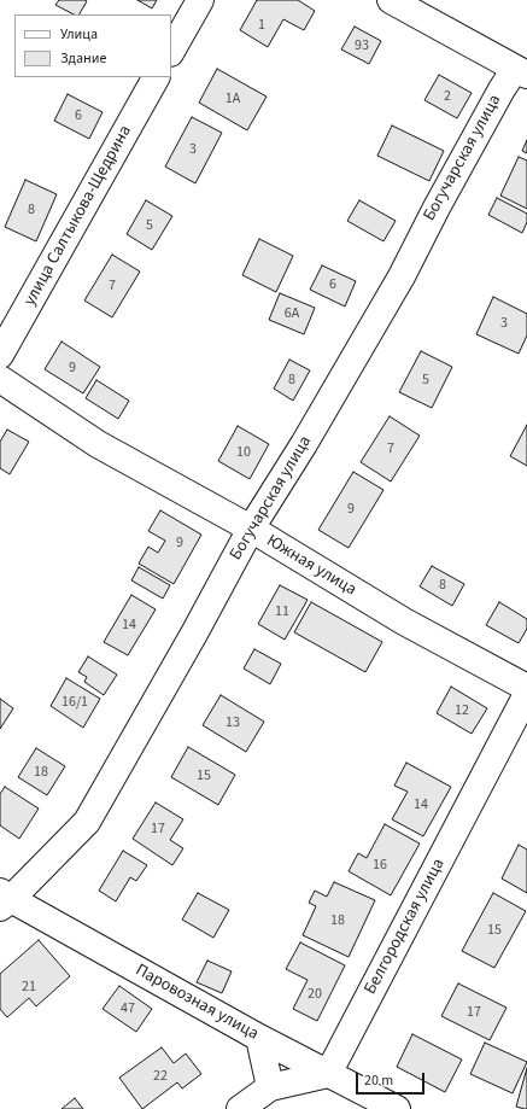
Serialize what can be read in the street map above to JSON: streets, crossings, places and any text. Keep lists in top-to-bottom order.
{
  "streets": {
    "street": [
      "Богучарская улица",
      "улица Салтыкова-Щедрина",
      "Южная улица",
      "Белгородская улица",
      "Паровозная улица"
    ]
  },
  "crossings": [
    ["Богучарская улица", "Южная улица"],
    ["Богучарская улица", "Паровозная улица"],
    ["Белгородская улица", "Паровозная улица"]
  ],
  "house_numbers": [
    "1",
    "93",
    "2",
    "1А",
    "6",
    "3",
    "8",
    "5",
    "6",
    "7",
    "6А",
    "3",
    "9",
    "8",
    "5",
    "7",
    "10",
    "9",
    "9",
    "8",
    "11",
    "14",
    "16/1",
    "12",
    "13",
    "18",
    "15",
    "14",
    "17",
    "16",
    "18",
    "15",
    "21",
    "20",
    "47",
    "17",
    "22"
  ],
  "legend": ["Улица", "Здание"],
  "scale_bar": "20 m"
}
